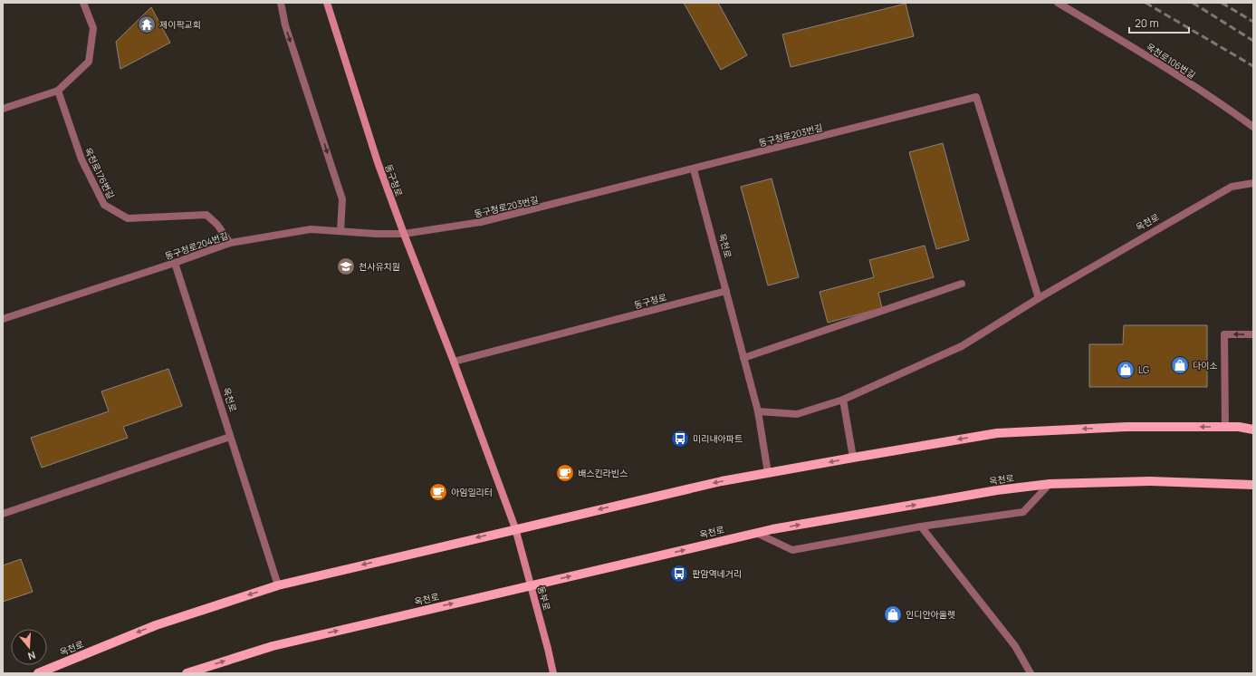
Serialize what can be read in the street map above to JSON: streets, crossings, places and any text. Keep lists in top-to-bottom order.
{
  "streets": {
    "main road": ["동구청로", "옥천로", "동부로"],
    "street": [
      "옥천로106번길",
      "동구청로203번길",
      "옥천로176번길",
      "동구청로204번길"
    ]
  },
  "crossings": [
    ["동구청로203번길", "동구청로"],
    ["동구청로203번길", "옥천로"],
    ["동구청로203번길", "동구청로204번길"],
    ["옥천로176번길", "동구청로204번길"],
    ["동구청로", "옥천로"],
    ["동구청로", "동구청로204번길"],
    ["동구청로", "동부로"],
    ["옥천로", "동구청로204번길"],
    ["옥천로", "동부로"]
  ],
  "places": {
    "temple": ["제이팍교회"],
    "school or university": ["천사유치원"],
    "shop": ["다이소", "LG", "인디안아울렛"],
    "bus stop": ["미리내아파트", "판암역네거리"],
    "cafe": ["배스킨라빈스", "아임일리터"]
  },
  "scale_bar": "20 m",
  "north": "bottom"
}
